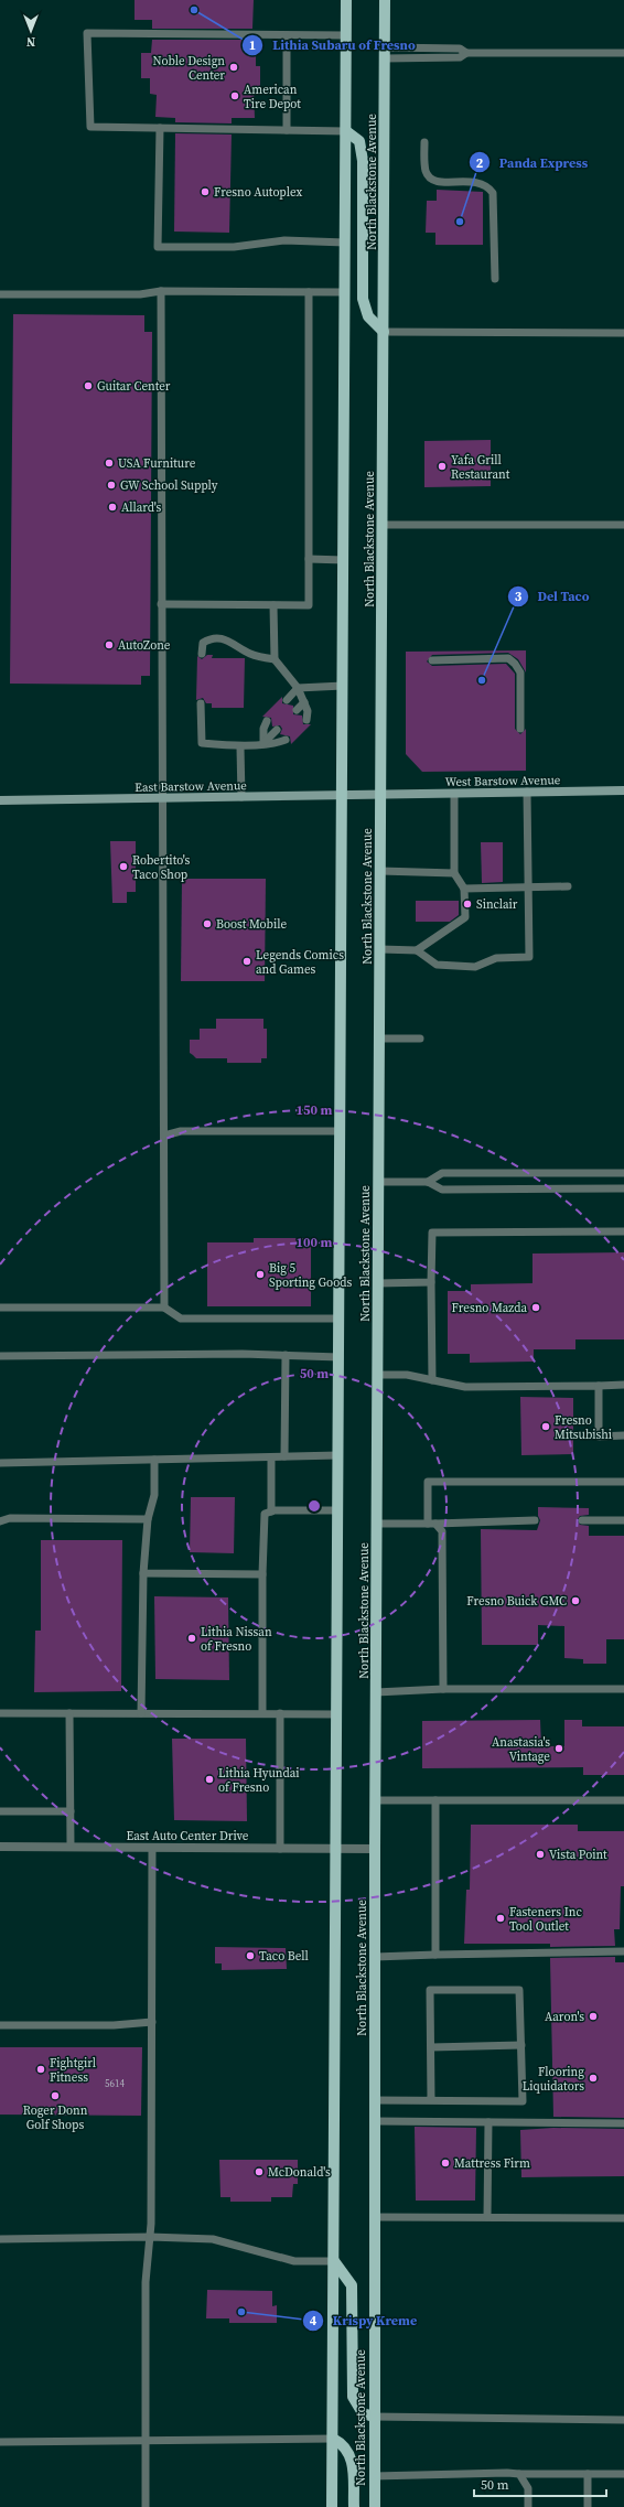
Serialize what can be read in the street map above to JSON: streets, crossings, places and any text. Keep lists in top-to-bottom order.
{
  "streets": {
    "main road": ["North Blackstone Avenue", "West Barstow Avenue", "East Barstow Avenue"],
    "street": ["East Auto Center Drive"]
  },
  "crossings": [
    ["North Blackstone Avenue", "West Barstow Avenue"],
    ["North Blackstone Avenue", "East Barstow Avenue"],
    ["North Blackstone Avenue", "East Auto Center Drive"],
    ["West Barstow Avenue", "East Barstow Avenue"]
  ],
  "places": [
    "Lithia Subaru of Fresno",
    "Noble Design Center",
    "American Tire Depot",
    "Fresno Autoplex",
    "Panda Express",
    "Guitar Center",
    "USA Furniture",
    "Yafa Grill Restaurant",
    "GW School Supply",
    "Allard's",
    "AutoZone",
    "Del Taco",
    "Robertito's Taco Shop",
    "Sinclair",
    "Boost Mobile",
    "Legends Comics and Games",
    "Big 5 Sporting Goods",
    "Fresno Mazda",
    "Fresno Mitsubishi",
    "Fresno Buick GMC",
    "Lithia Nissan of Fresno",
    "Anastasia's Vintage",
    "Lithia Hyundai of Fresno",
    "Vista Point",
    "Fasteners Inc Tool Outlet",
    "Taco Bell",
    "Aaron's",
    "Fightgirl Fitness",
    "Flooring Liquidators",
    "Roger Donn Golf Shops",
    "Mattress Firm",
    "McDonald's",
    "Krispy Kreme"
  ],
  "house_numbers": ["5614"],
  "scale_bar": "50 m",
  "north": "bottom",
  "rings": ["150 m", "100 m", "50 m"]
}
